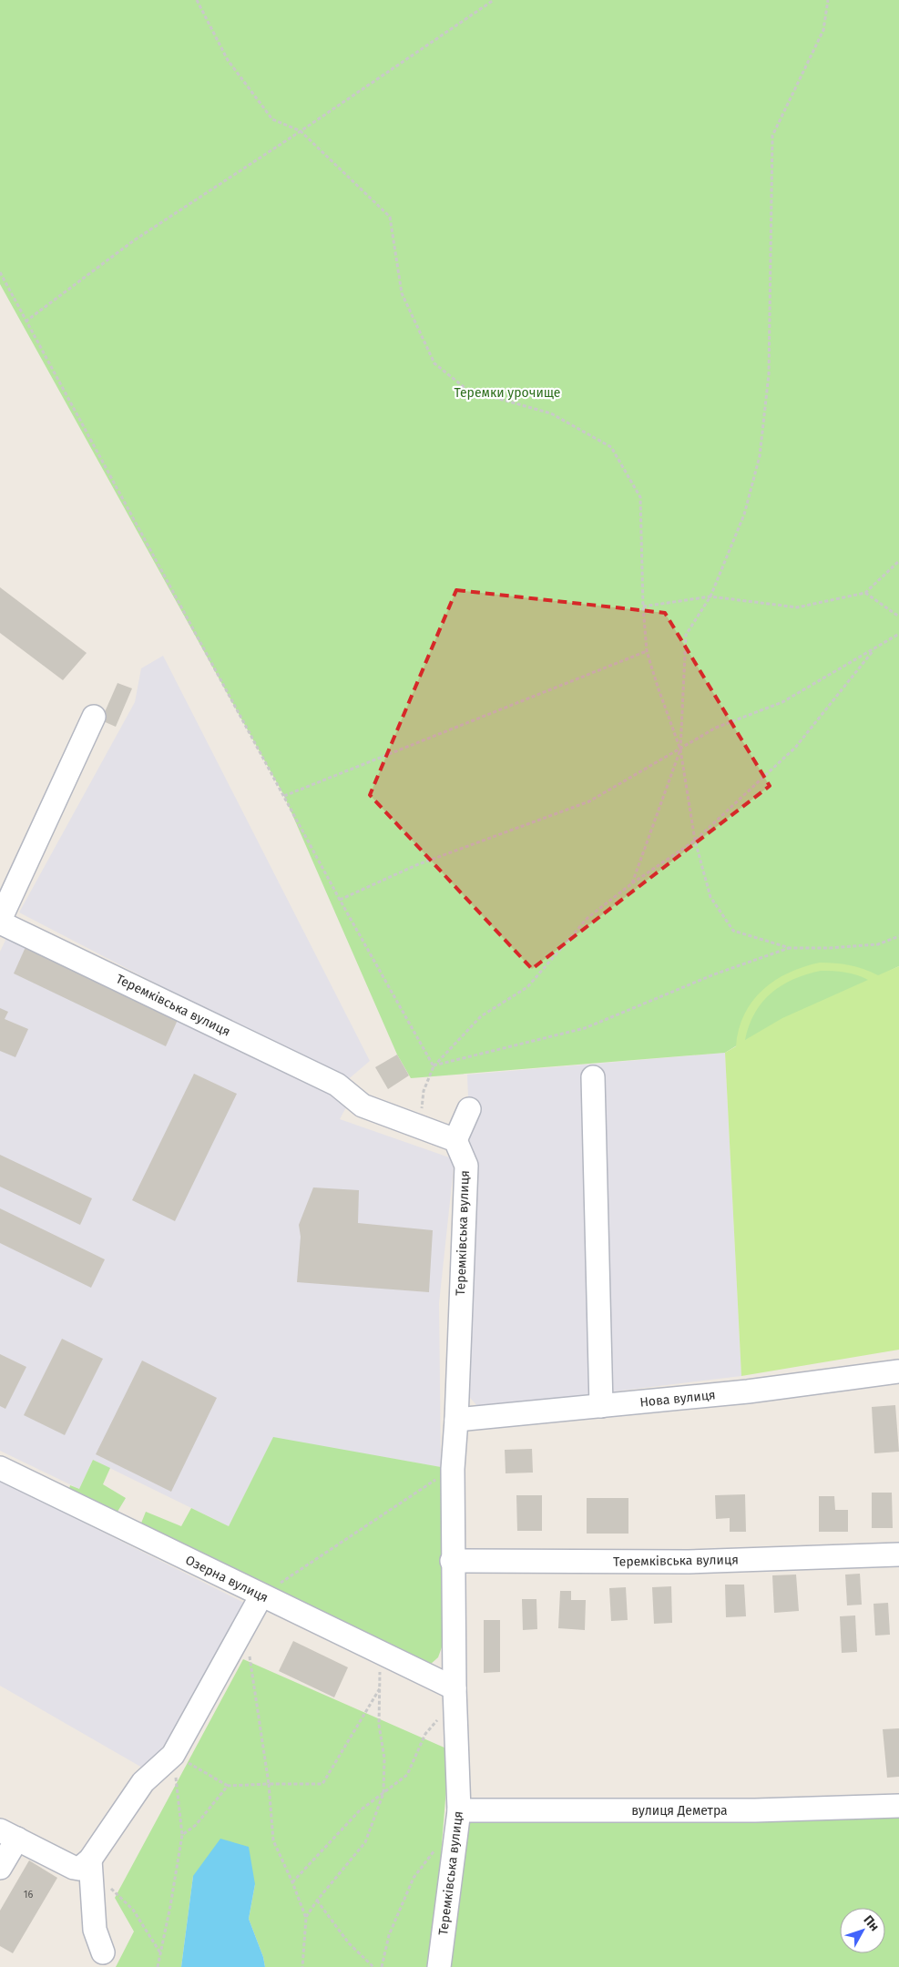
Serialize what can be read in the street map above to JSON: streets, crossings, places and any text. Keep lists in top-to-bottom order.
{
  "streets": {
    "street": [
      "Теремківська вулиця",
      "Нова вулиця",
      "Озерна вулиця",
      "вулиця Деметра"
    ]
  },
  "crossings": [
    ["Теремківська вулиця", "Нова вулиця"],
    ["Теремківська вулиця", "Озерна вулиця"],
    ["Теремківська вулиця", "вулиця Деметра"]
  ],
  "parks": ["Теремки урочище"],
  "house_numbers": ["16"],
  "north": "top right"
}
